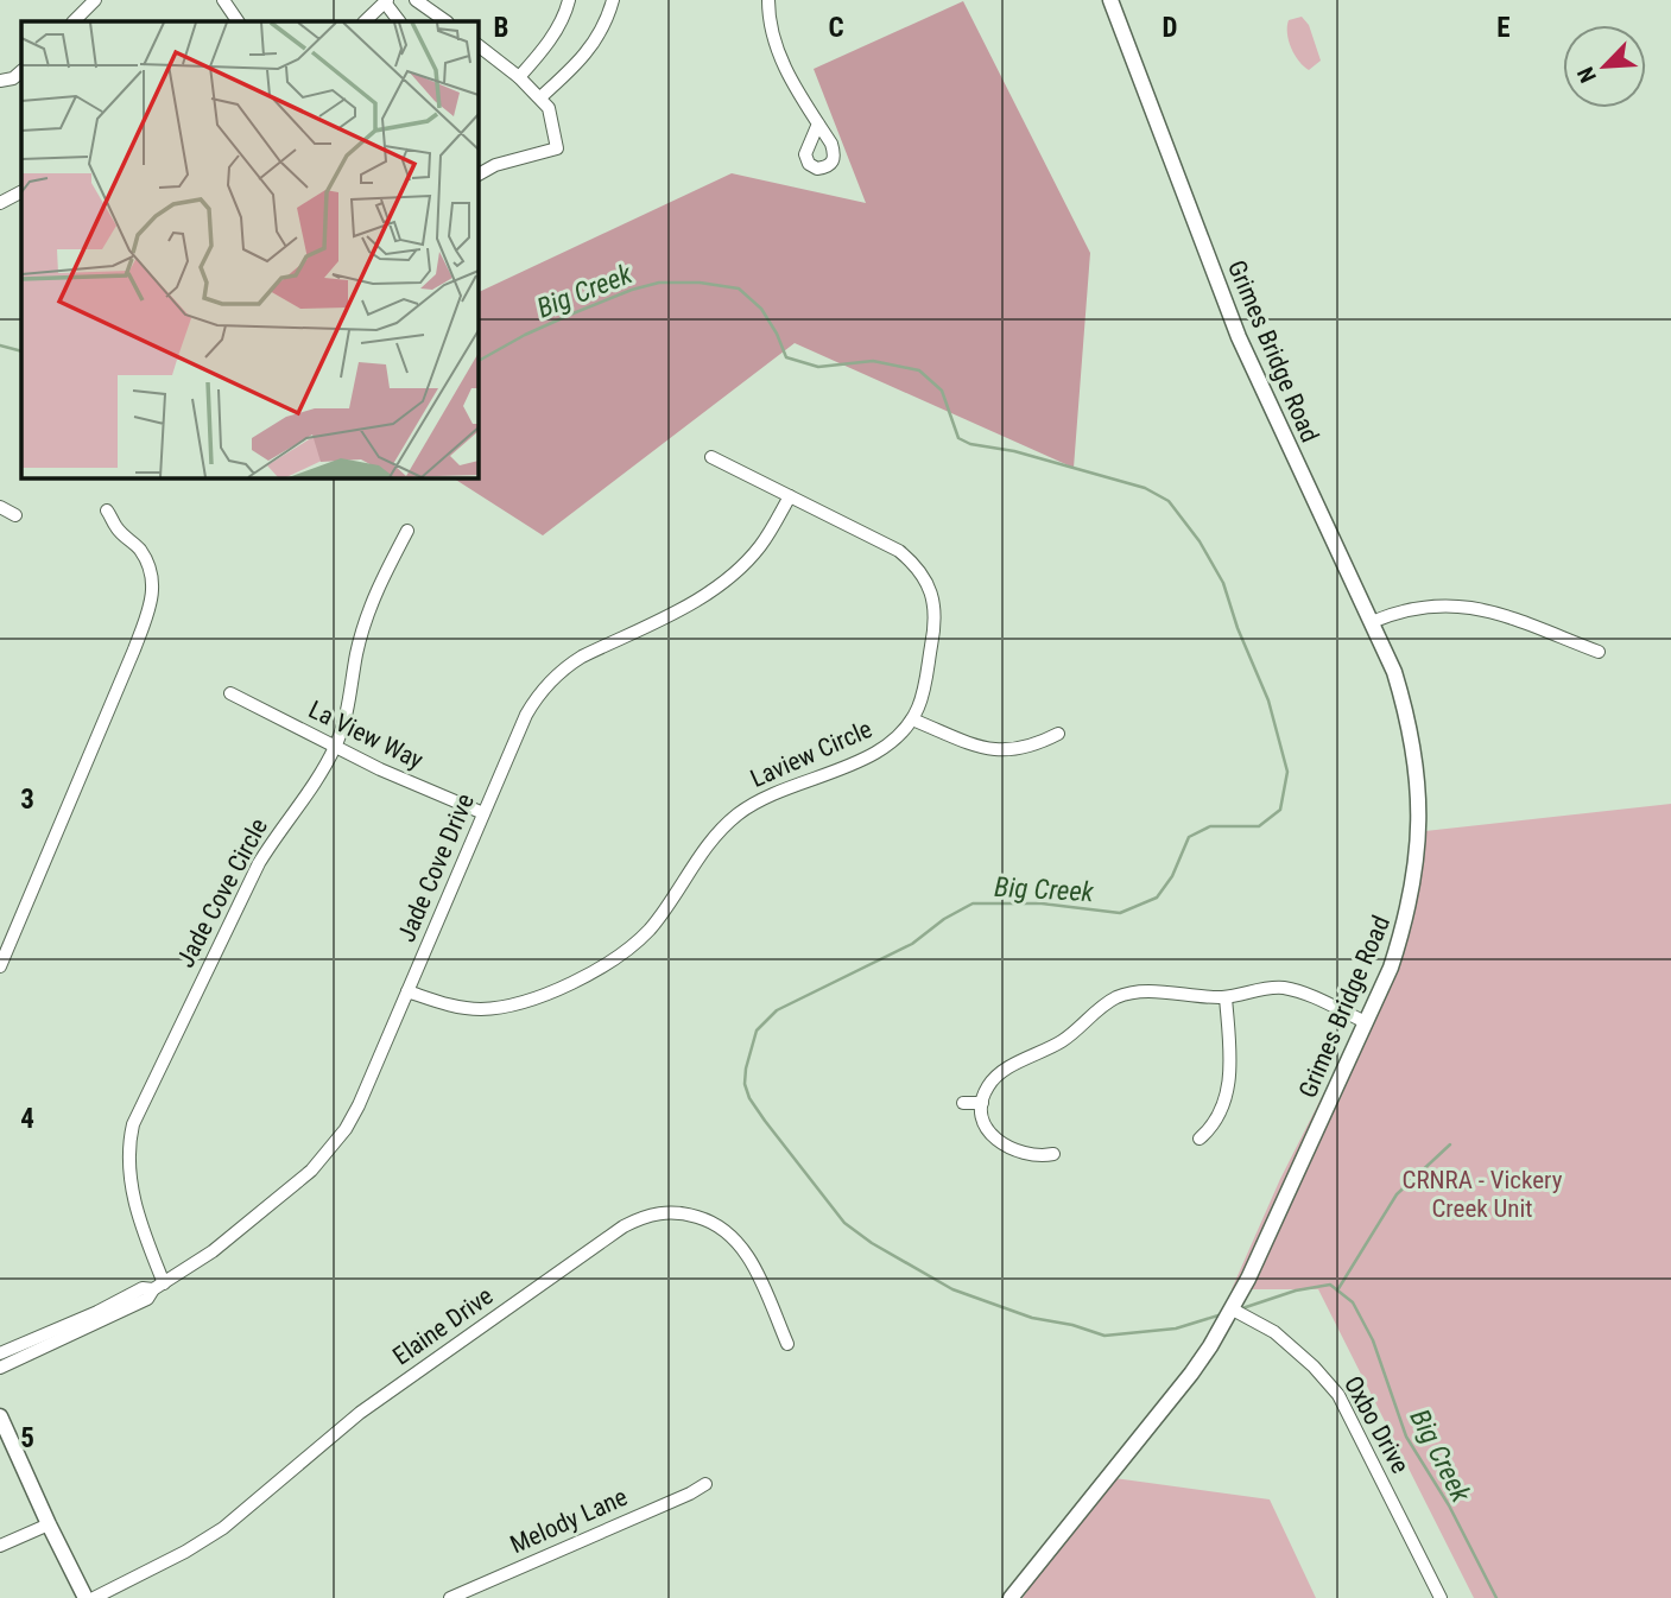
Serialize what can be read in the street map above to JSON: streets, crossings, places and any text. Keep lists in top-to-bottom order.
{
  "streets": {
    "street": [
      "Grimes Bridge Road",
      "La View Way",
      "Laview Circle",
      "Jade Cove Drive",
      "Jade Cove Circle",
      "Elaine Drive",
      "Oxbo Drive",
      "Melody Lane"
    ]
  },
  "crossings": [
    ["Grimes Bridge Road", "Oxbo Drive"],
    ["La View Way", "Jade Cove Drive"],
    ["La View Way", "Jade Cove Circle"],
    ["Laview Circle", "Jade Cove Drive"],
    ["Jade Cove Drive", "Jade Cove Circle"]
  ],
  "water": ["Big Creek"],
  "parks": ["CRNRA - Vickery Creek Unit"],
  "north": "bottom left",
  "grid": {
    "columns": [
      "B",
      "C",
      "D",
      "E"
    ],
    "rows": ["3", "4", "5"]
  }
}
